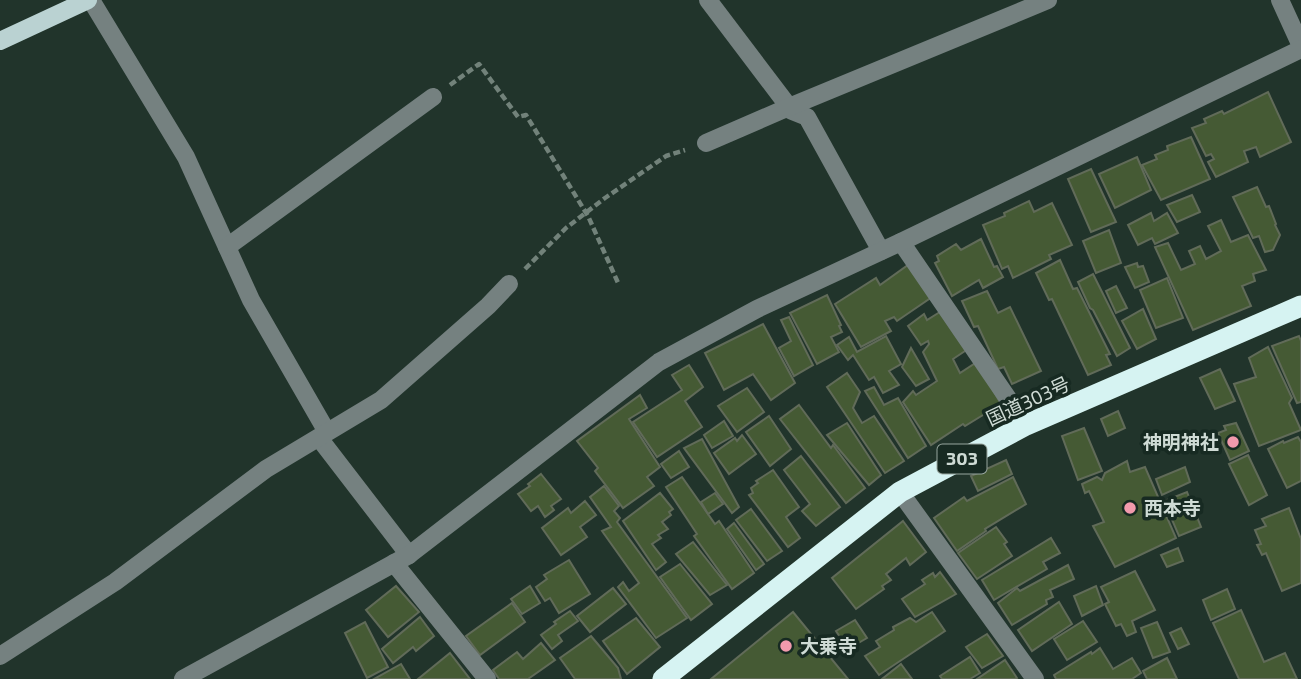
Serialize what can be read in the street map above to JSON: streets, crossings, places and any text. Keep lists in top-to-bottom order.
{
  "streets": {
    "highway": ["国道303号", "303"]
  },
  "places": ["神明神社", "西本寺", "大乗寺"]
}
